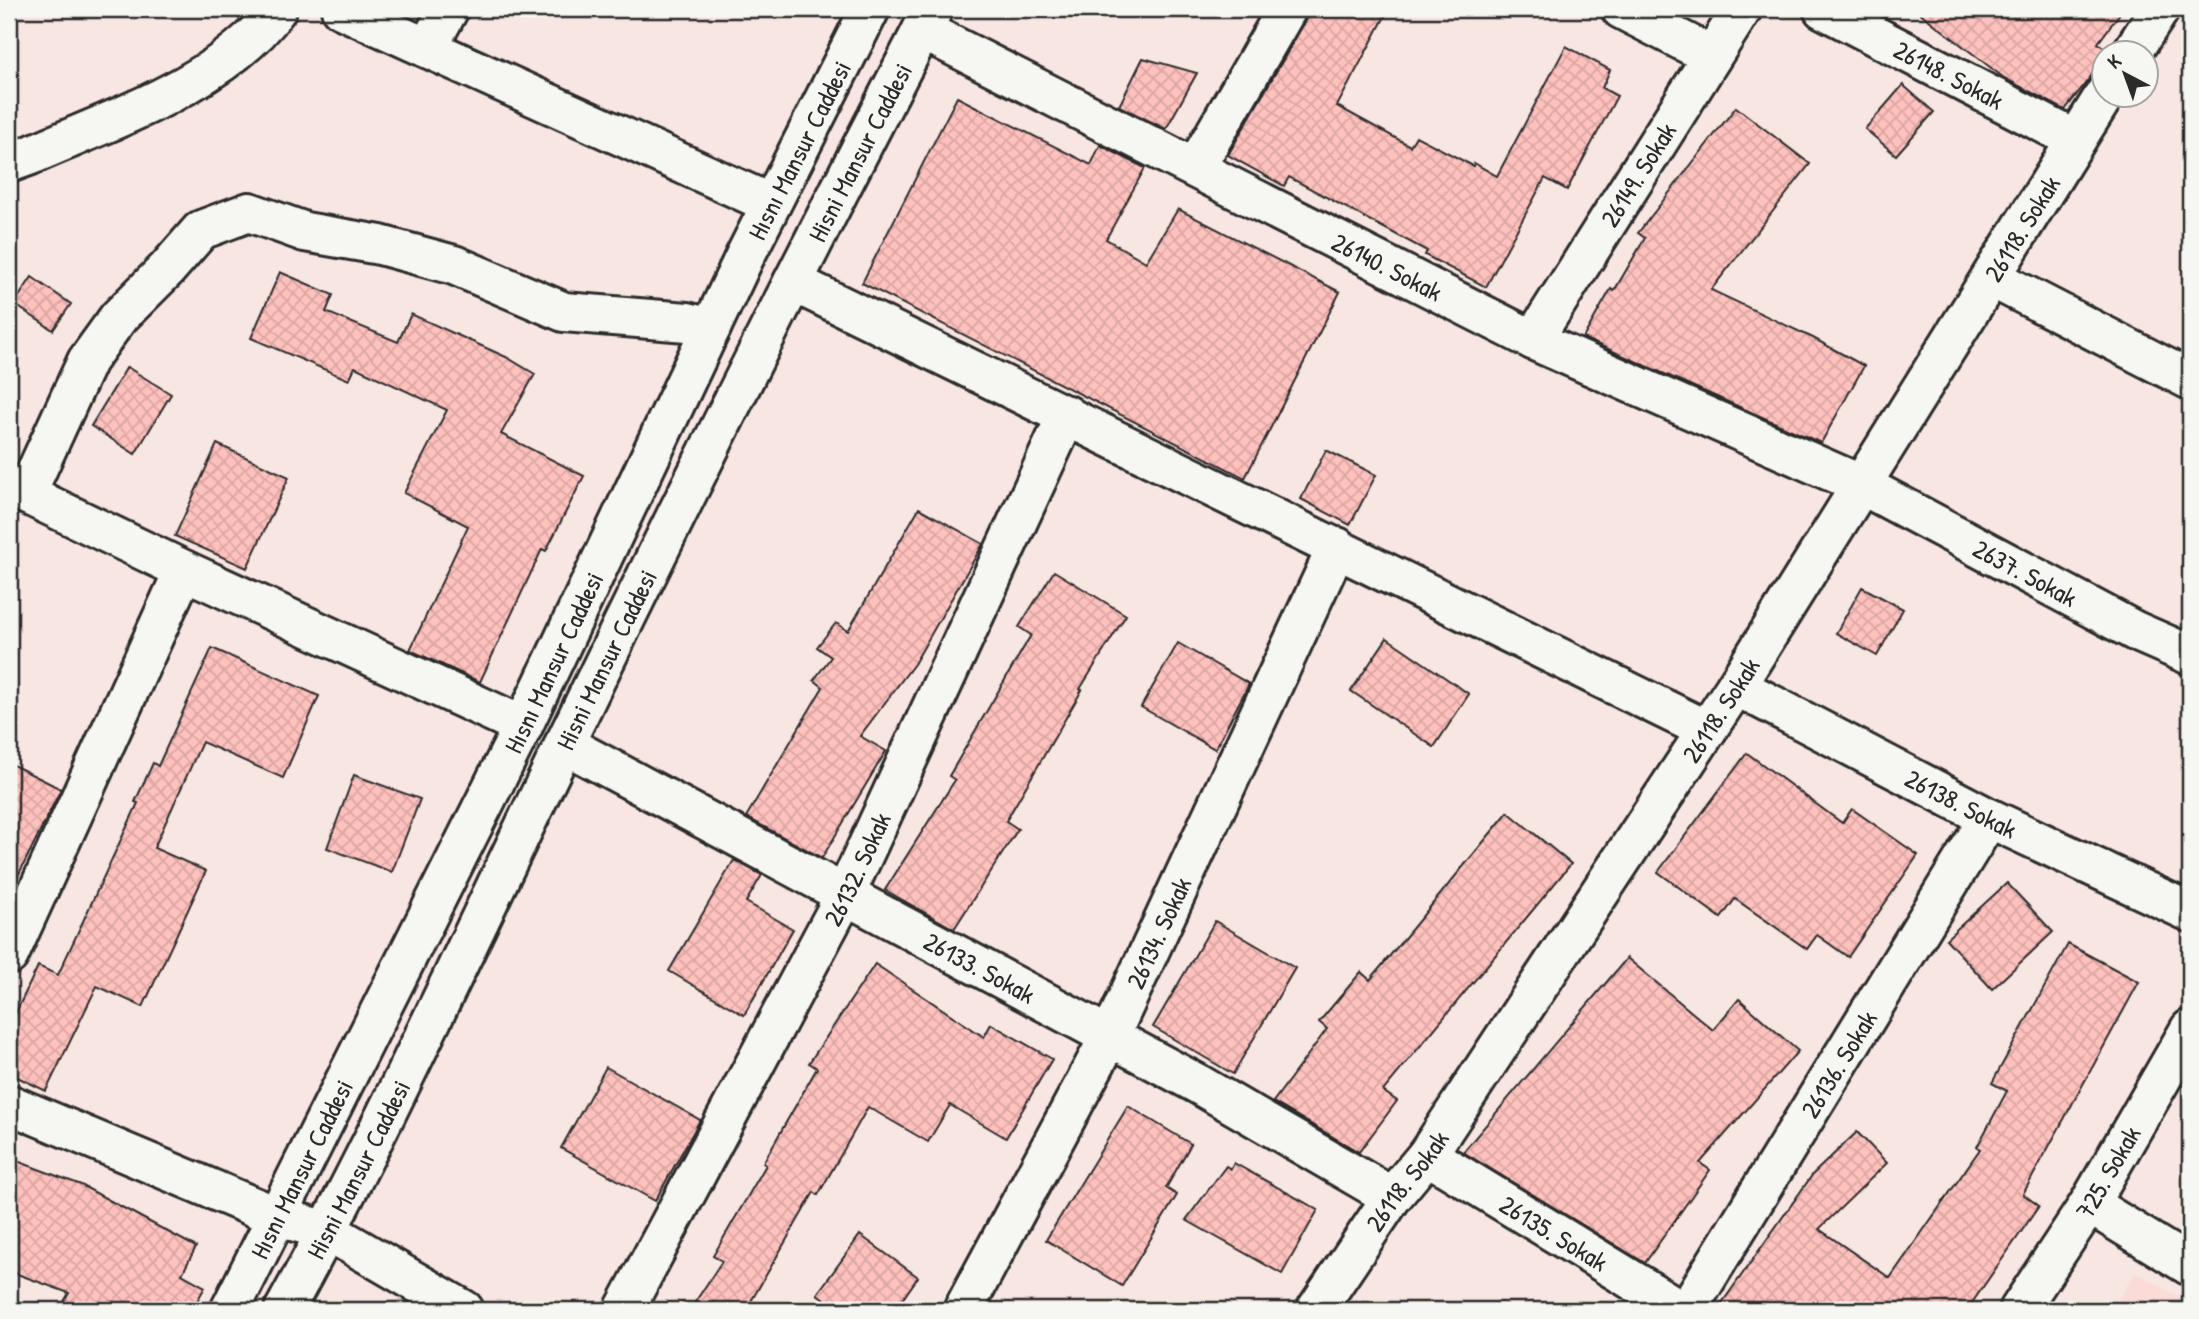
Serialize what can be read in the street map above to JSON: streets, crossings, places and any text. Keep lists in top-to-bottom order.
{
  "streets": {
    "street": [
      "26148. Sokak",
      "Hısnı Mansur Caddesi",
      "Hisni Mansur Caddesi",
      "26149. Sokak",
      "26118. Sokak",
      "26140. Sokak",
      "2637. Sokak",
      "26138. Sokak",
      "26132. Sokak",
      "26134. Sokak",
      "26133. Sokak",
      "26136. Sokak",
      "725. Sokak",
      "26135. Sokak"
    ]
  },
  "crossings": [
    ["26148. Sokak", "26118. Sokak"],
    ["Hisni Mansur Caddesi", "26140. Sokak"],
    ["Hisni Mansur Caddesi", "26133. Sokak"],
    ["26149. Sokak", "26140. Sokak"],
    ["26118. Sokak", "26140. Sokak"],
    ["26118. Sokak", "2637. Sokak"],
    ["26118. Sokak", "26138. Sokak"],
    ["26118. Sokak", "26133. Sokak"],
    ["26118. Sokak", "26135. Sokak"],
    ["26140. Sokak", "2637. Sokak"],
    ["26138. Sokak", "26136. Sokak"],
    ["26132. Sokak", "26133. Sokak"],
    ["26134. Sokak", "26133. Sokak"]
  ],
  "north": "top left"
}
